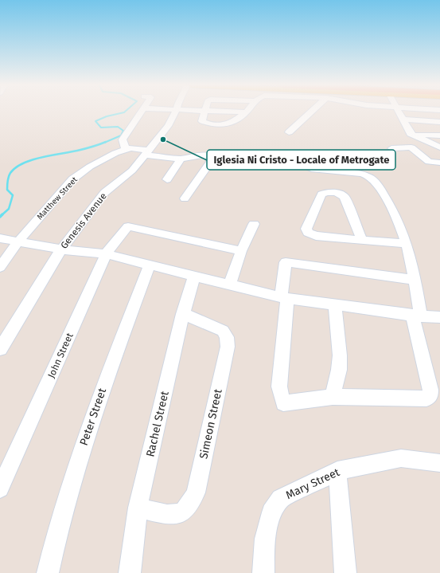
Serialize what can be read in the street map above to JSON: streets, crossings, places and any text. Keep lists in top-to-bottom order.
{
  "streets": {
    "street": [
      "Matthew Street",
      "Genesis Avenue",
      "John Street",
      "Peter Street",
      "Rachel Street",
      "Simeon Street",
      "Mary Street"
    ]
  },
  "crossings": [
    ["Matthew Street", "Genesis Avenue"],
    ["Rachel Street", "Simeon Street"]
  ],
  "places": ["Iglesia Ni Cristo - Locale of Metrogate"]
}
